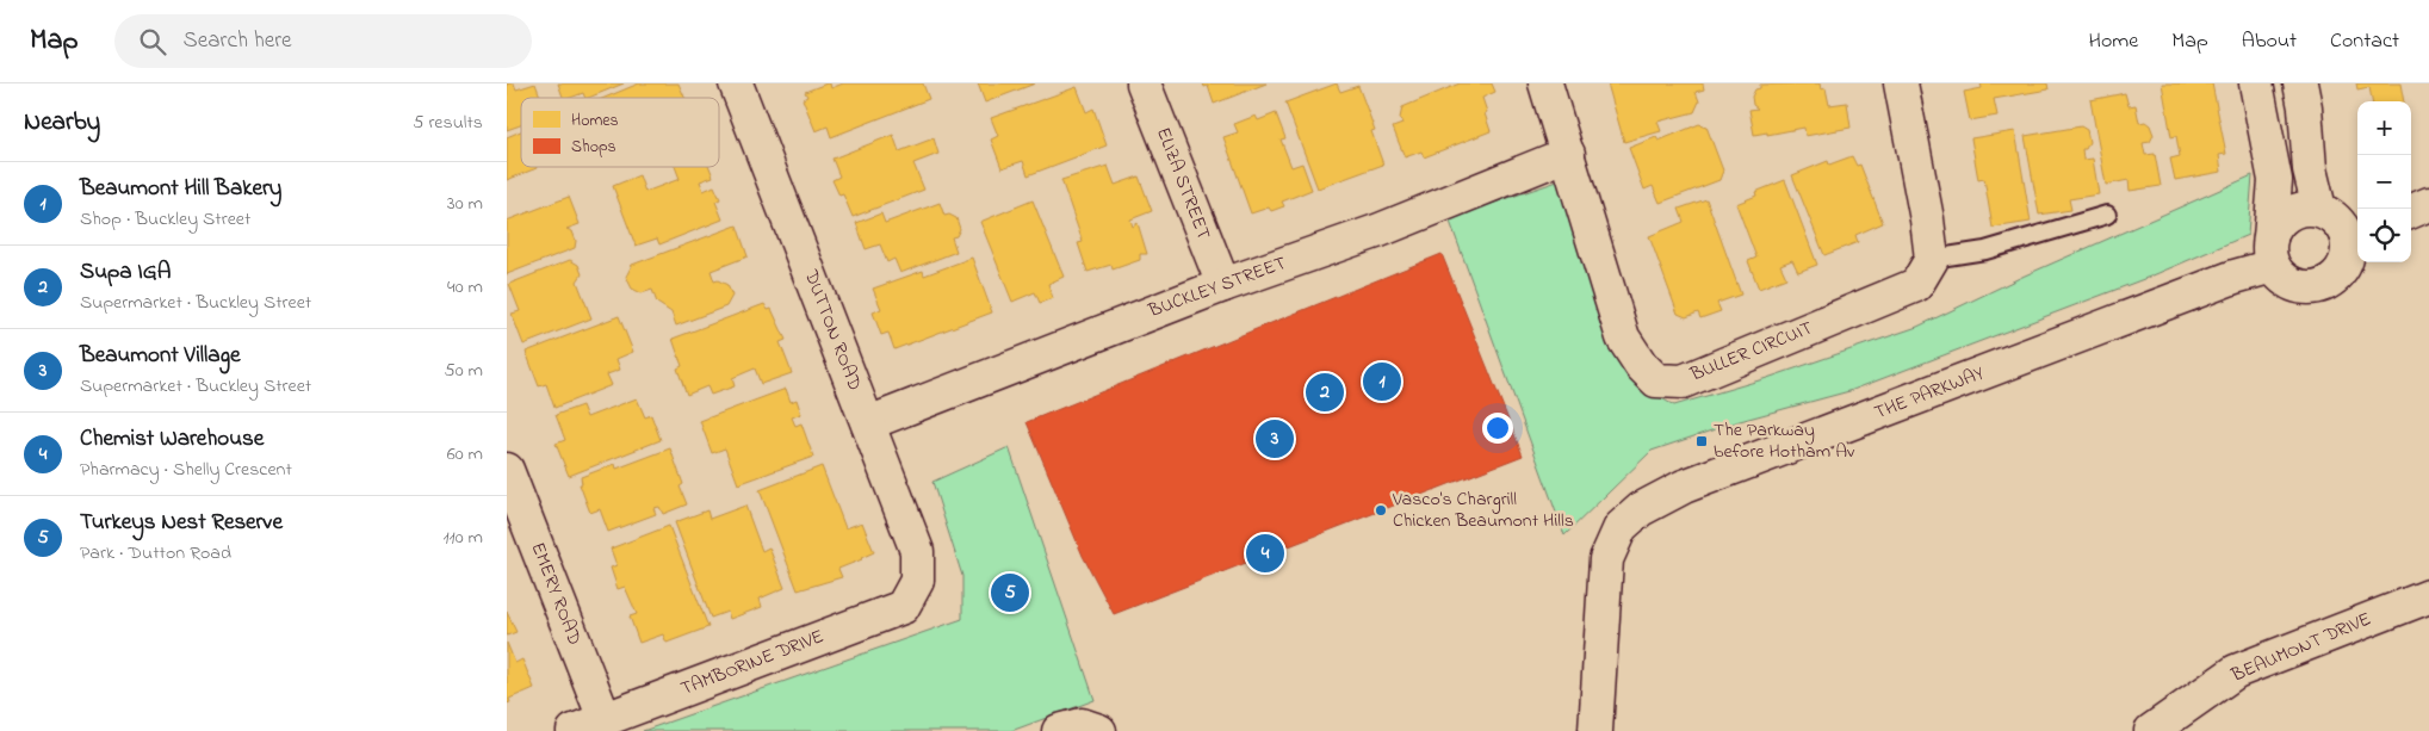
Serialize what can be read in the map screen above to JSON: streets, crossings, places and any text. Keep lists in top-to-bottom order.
{
  "streets": {
    "street": [
      "ELIZA STREET",
      "BUCKLEY STREET",
      "DUTTON ROAD",
      "BULLER CIRCUIT",
      "THE PARKWAY",
      "EMERY ROAD",
      "BEAUMONT DRIVE",
      "TAMBORINE DRIVE"
    ]
  },
  "crossings": [
    ["ELIZA STREET", "BUCKLEY STREET"],
    ["BUCKLEY STREET", "DUTTON ROAD"],
    ["BUCKLEY STREET", "BULLER CIRCUIT"],
    ["DUTTON ROAD", "TAMBORINE DRIVE"],
    ["EMERY ROAD", "TAMBORINE DRIVE"]
  ],
  "places": {
    "transit": ["The Parkway before Hotham Av"],
    "other": ["Vasco's Chargrill Chicken Beaumont Hills"]
  },
  "legend": ["Homes", "Shops"],
  "page": {
    "header": "Map",
    "search": "Search here",
    "nav": [
      "Home",
      "Map",
      "About",
      "Contact"
    ],
    "heading": ["Nearby", "5 results"],
    "map_buttons": ["+", "−"],
    "list": [
      {
        "mark": "1",
        "name": "Beaumont Hill Bakery",
        "note": "Shop · Buckley Street",
        "value": "30 m"
      },
      {
        "mark": "2",
        "name": "Supa IGA",
        "note": "Supermarket · Buckley Street",
        "value": "40 m"
      },
      {
        "mark": "3",
        "name": "Beaumont Village",
        "note": "Supermarket · Buckley Street",
        "value": "50 m"
      },
      {
        "mark": "4",
        "name": "Chemist Warehouse",
        "note": "Pharmacy · Shelly Crescent",
        "value": "60 m"
      },
      {
        "mark": "5",
        "name": "Turkeys Nest Reserve",
        "note": "Park · Dutton Road",
        "value": "110 m"
      }
    ],
    "pins": [
      "1",
      "2",
      "3",
      "4",
      "5"
    ]
  }
}
